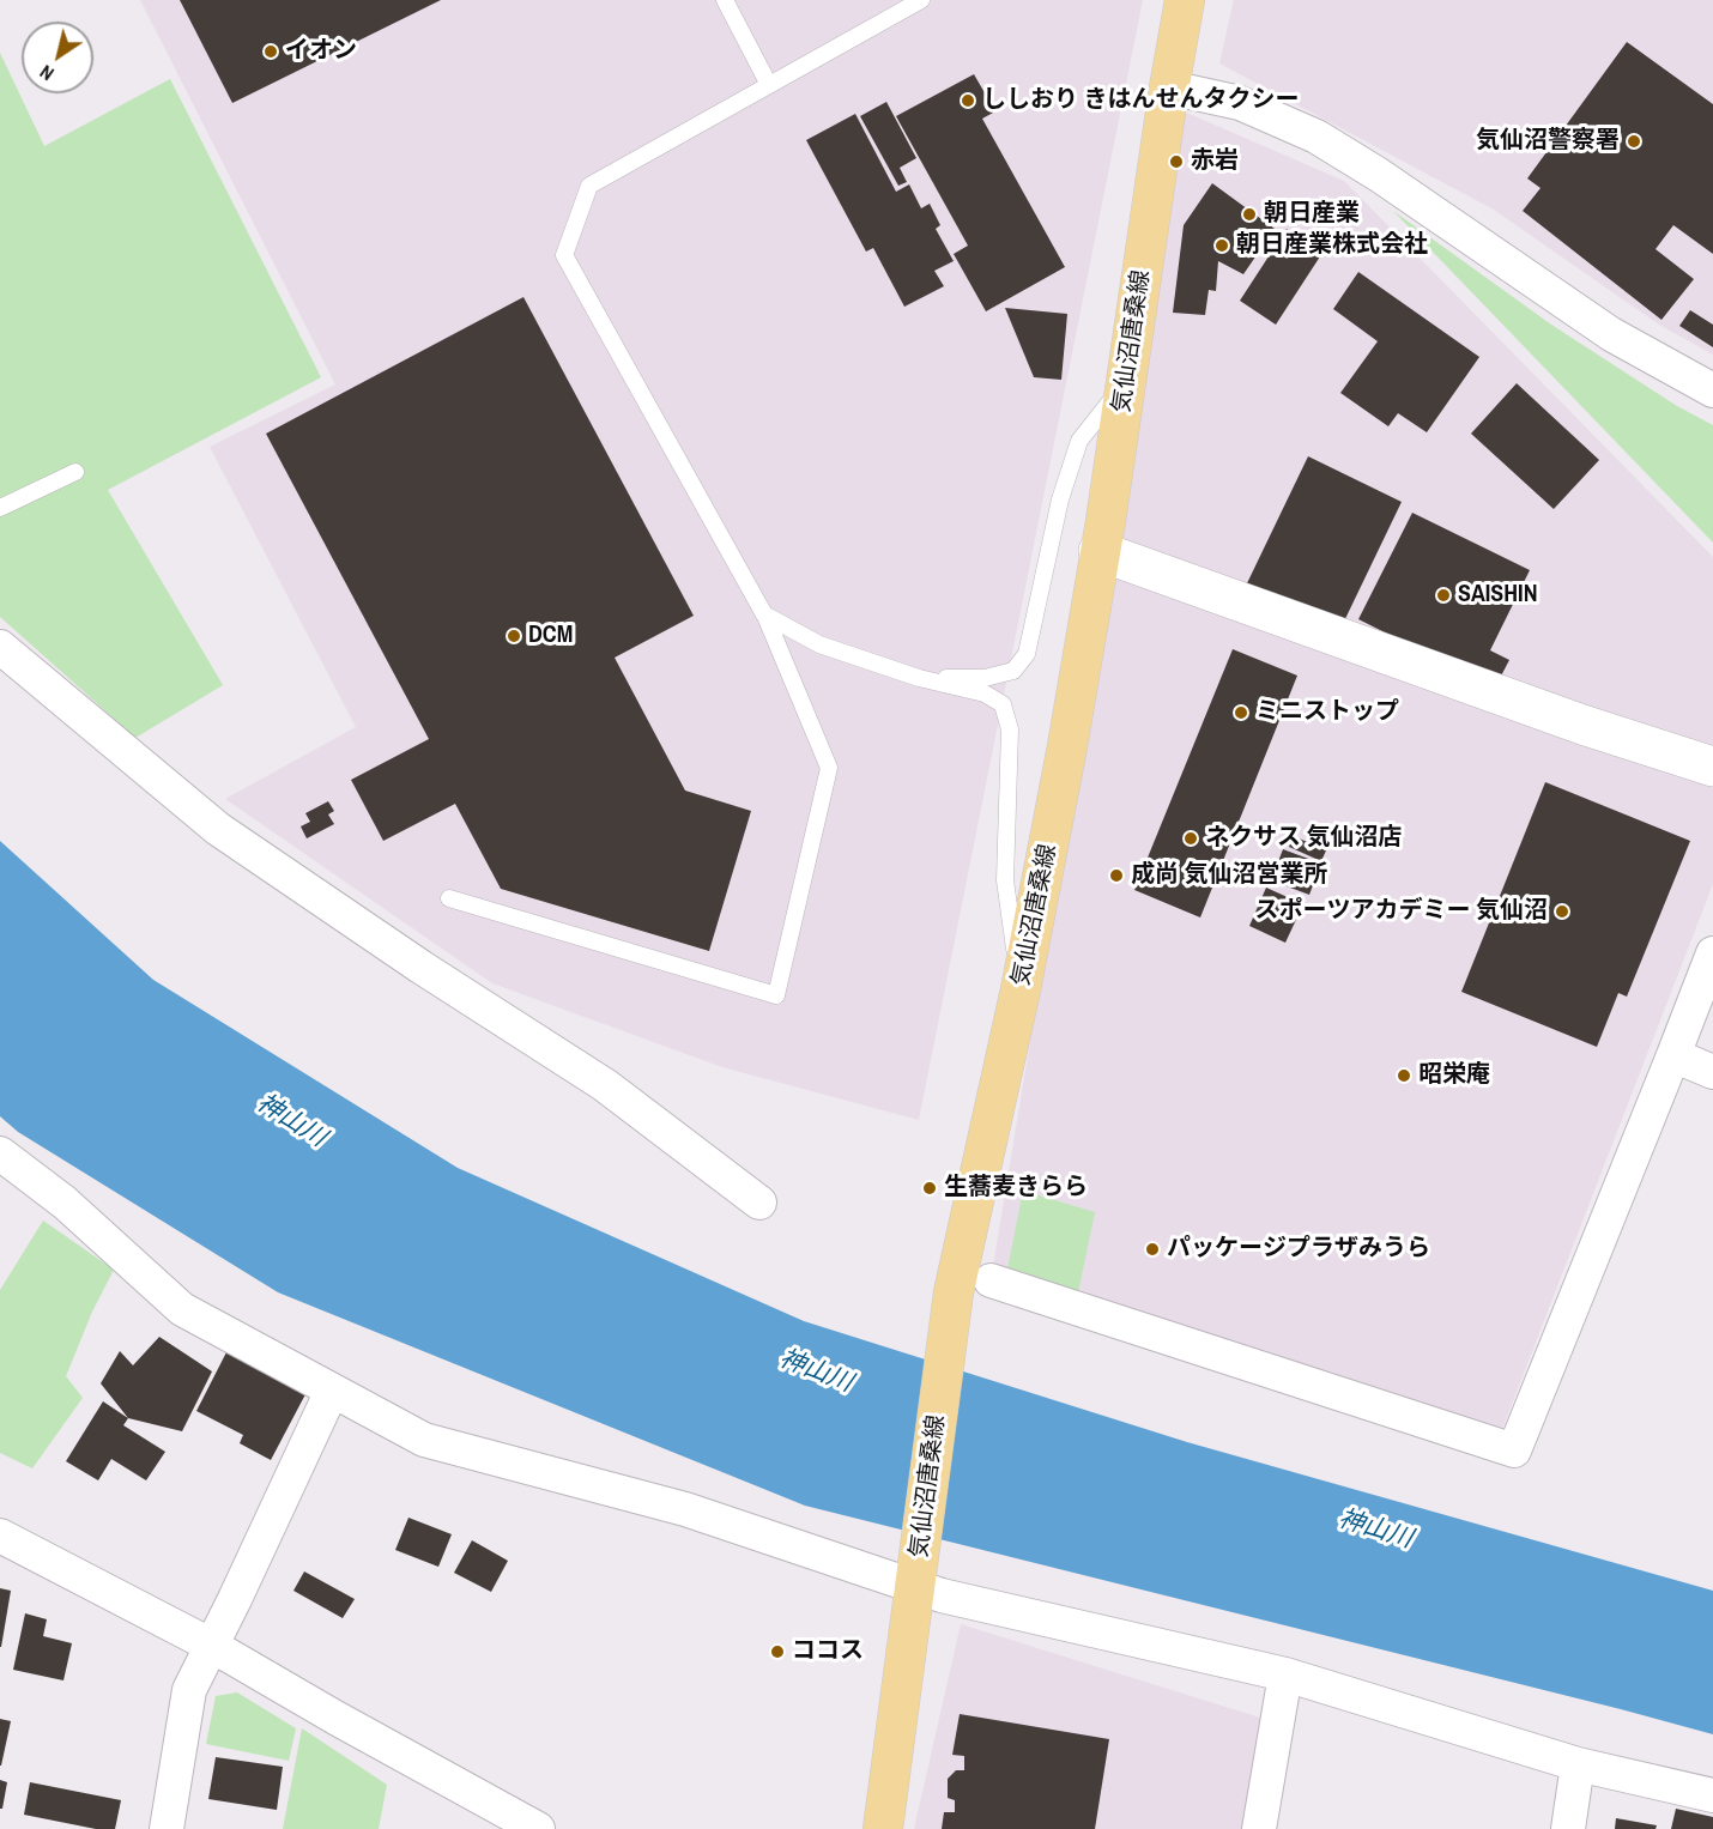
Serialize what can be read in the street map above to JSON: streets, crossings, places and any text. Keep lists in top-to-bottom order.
{
  "streets": {
    "main road": ["気仙沼唐桑線"]
  },
  "water": ["神山川"],
  "places": [
    "イオン",
    "ししおり きはんせんタクシー",
    "気仙沼警察署",
    "赤岩",
    "朝日産業",
    "朝日産業株式会社",
    "SAISHIN",
    "DCM",
    "ミニストップ",
    "ネクサス 気仙沼店",
    "成尚 気仙沼営業所",
    "スポーツアカデミー 気仙沼",
    "昭栄庵",
    "生蕎麦きらら",
    "パッケージプラザみうら",
    "ココス"
  ],
  "north": "bottom left"
}
